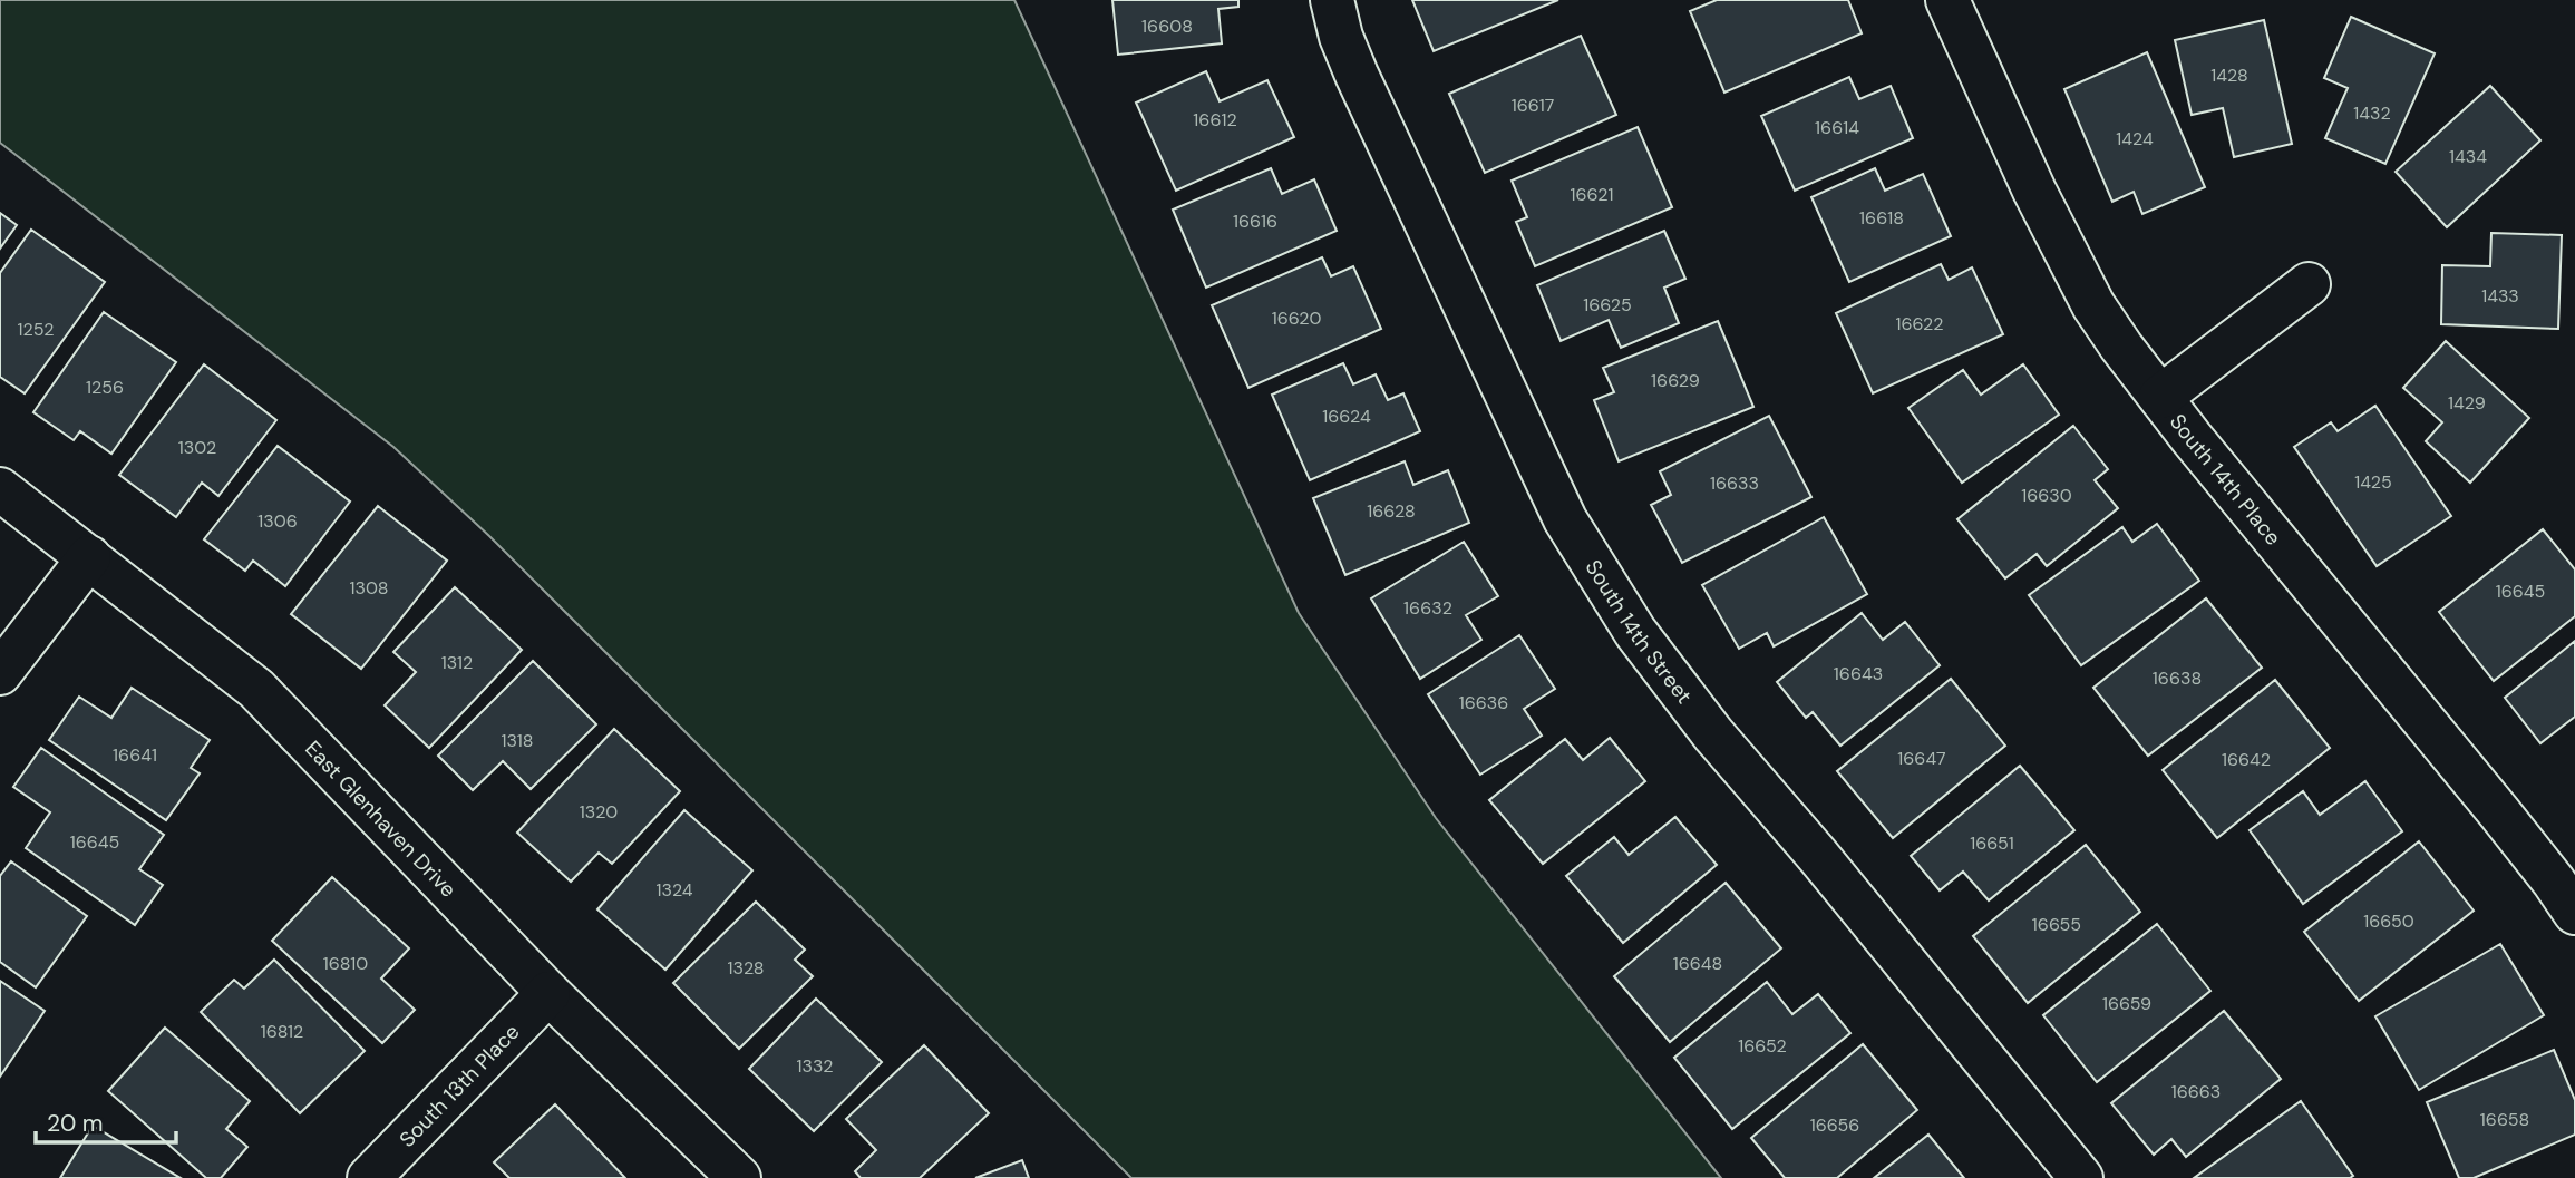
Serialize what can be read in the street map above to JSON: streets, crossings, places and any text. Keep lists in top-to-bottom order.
{
  "streets": {
    "street": [
      "South 14th Place",
      "South 14th Street",
      "East Glenhaven Drive",
      "South 13th Place"
    ]
  },
  "crossings": [
    ["East Glenhaven Drive", "South 13th Place"]
  ],
  "house_numbers": [
    "16608",
    "1428",
    "16617",
    "1432",
    "16612",
    "16614",
    "1424",
    "1434",
    "16621",
    "16618",
    "16616",
    "1433",
    "16625",
    "16620",
    "16622",
    "1252",
    "16629",
    "1256",
    "1429",
    "16624",
    "1302",
    "1425",
    "16633",
    "16630",
    "16628",
    "1306",
    "1308",
    "16645",
    "16632",
    "1312",
    "16643",
    "16638",
    "16636",
    "1318",
    "16641",
    "16647",
    "16642",
    "1320",
    "16645",
    "16651",
    "1324",
    "16650",
    "16655",
    "16810",
    "16648",
    "1328",
    "16659",
    "16812",
    "16652",
    "1332",
    "16663",
    "16658",
    "16656"
  ],
  "scale_bar": "20 m"
}
